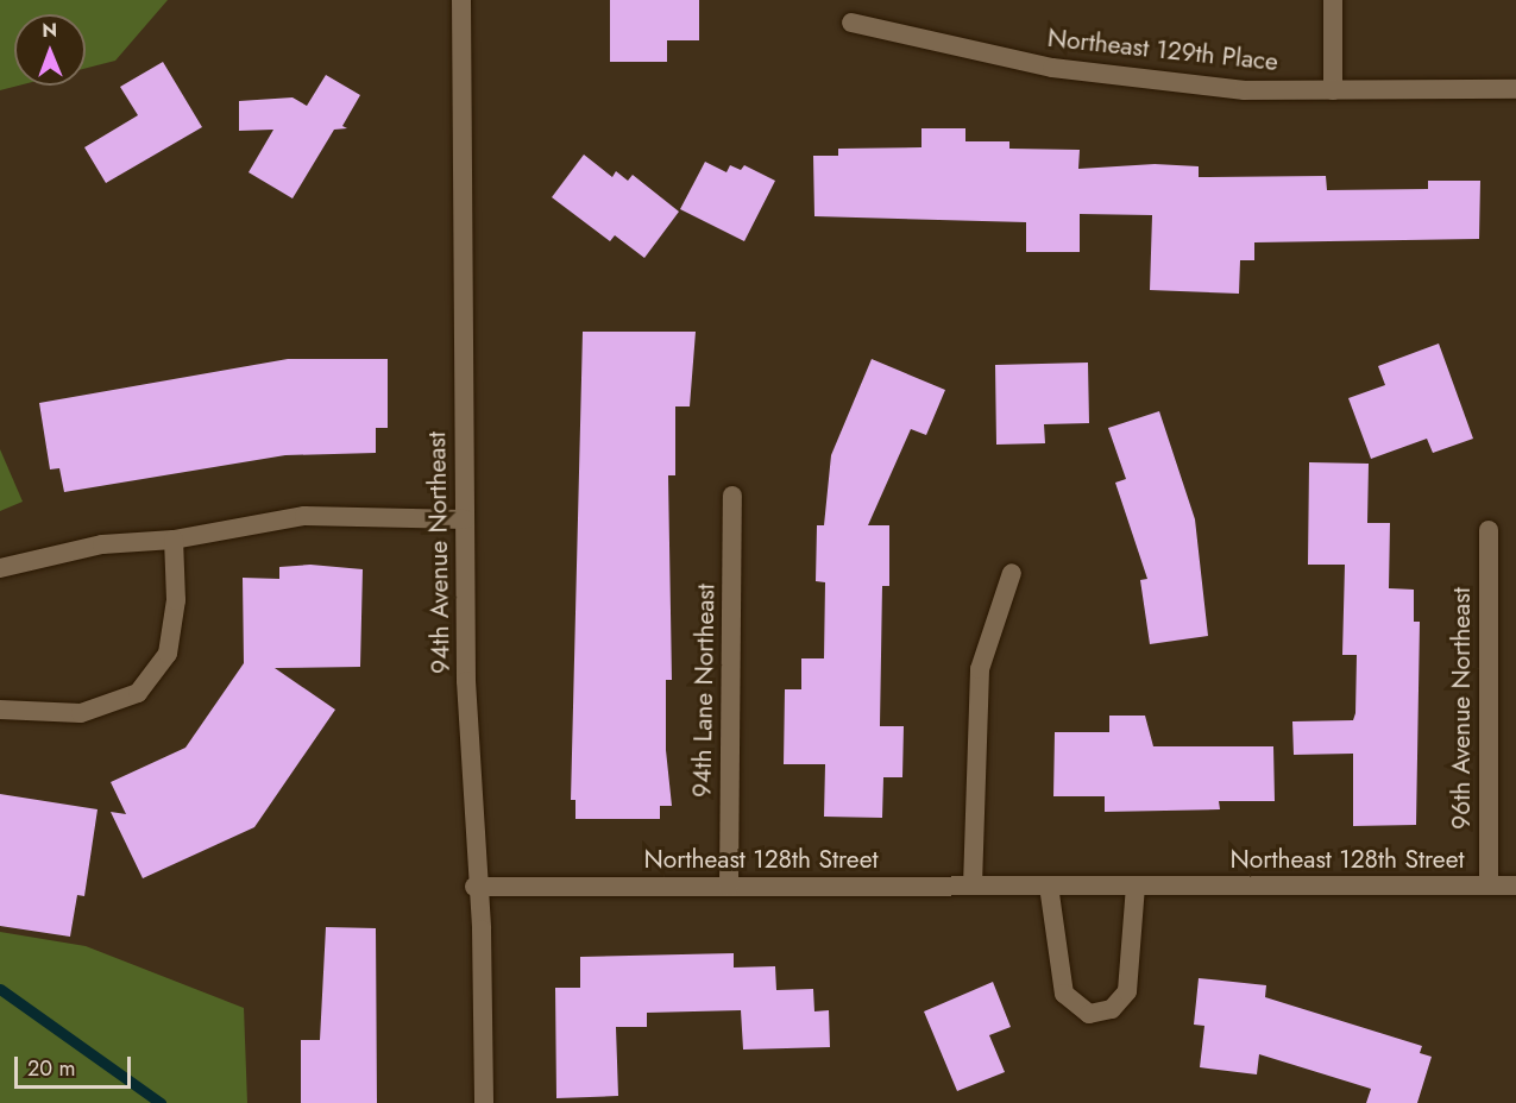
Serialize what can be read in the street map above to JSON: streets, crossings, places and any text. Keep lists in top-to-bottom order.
{
  "streets": {
    "street": [
      "Northeast 129th Place",
      "94th Avenue Northeast",
      "94th Lane Northeast",
      "96th Avenue Northeast",
      "Northeast 128th Street"
    ]
  },
  "crossings": [
    ["94th Avenue Northeast", "Northeast 128th Street"],
    ["94th Lane Northeast", "Northeast 128th Street"],
    ["96th Avenue Northeast", "Northeast 128th Street"]
  ],
  "scale_bar": "20 m",
  "north": "top"
}
